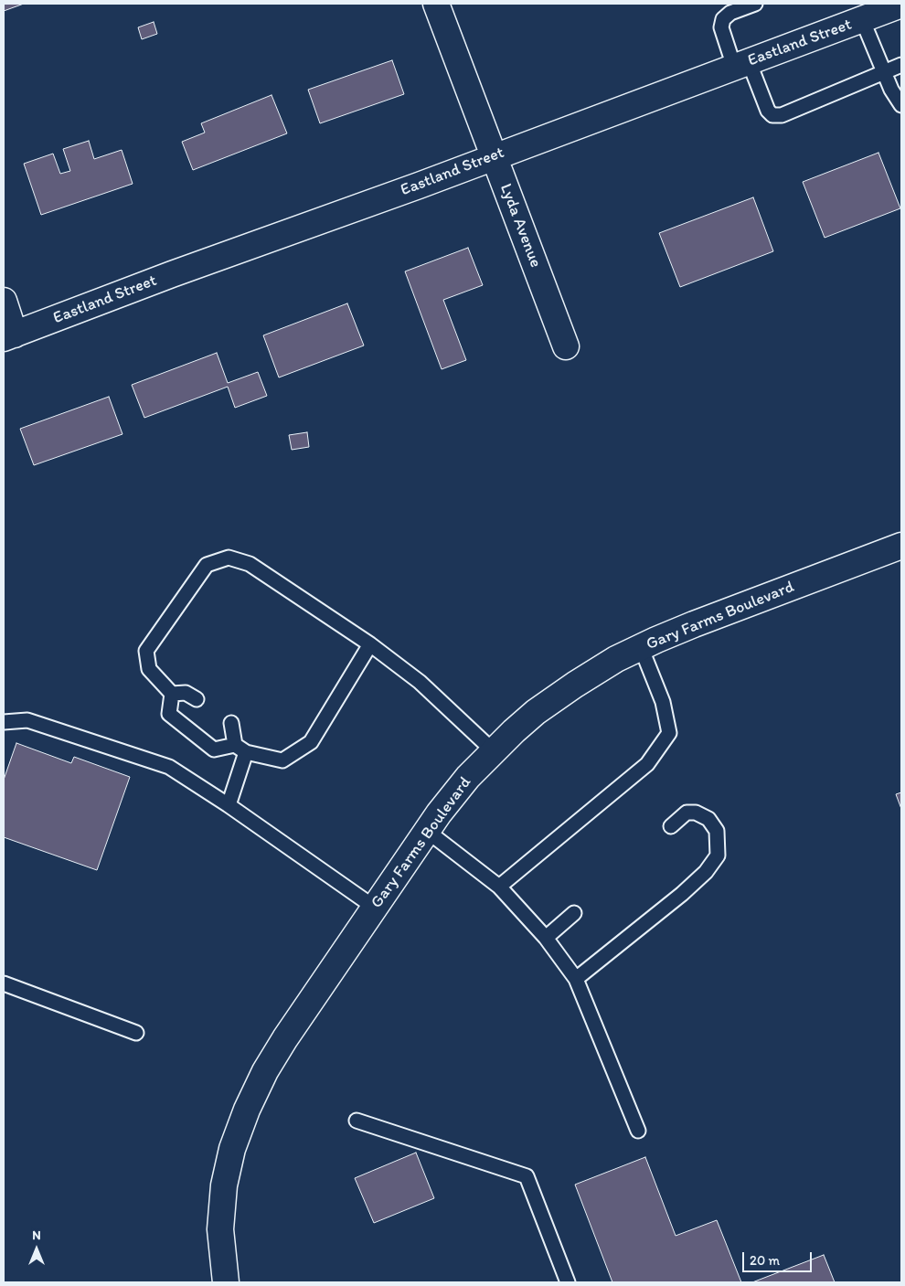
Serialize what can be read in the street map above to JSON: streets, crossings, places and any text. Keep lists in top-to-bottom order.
{
  "streets": {
    "street": ["Eastland Street", "Lyda Avenue", "Gary Farms Boulevard"]
  },
  "crossings": [
    ["Eastland Street", "Lyda Avenue"]
  ],
  "scale_bar": "20 m",
  "north": "top"
}
